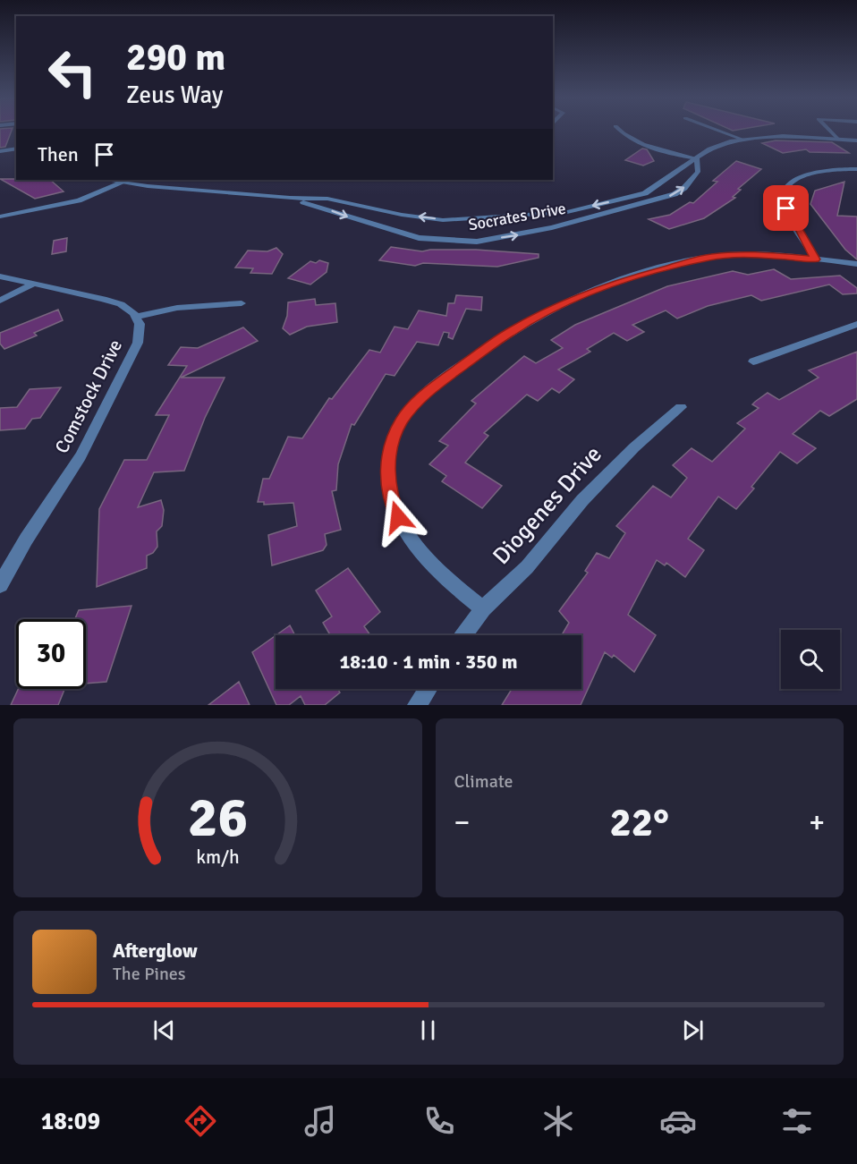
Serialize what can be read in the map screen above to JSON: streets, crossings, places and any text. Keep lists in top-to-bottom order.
{
  "streets": {
    "street": ["Socrates Drive", "Comstock Drive", "Diogenes Drive"]
  },
  "page": {
    "turn": ["290 m", "Zeus Way"],
    "then": "Then",
    "limit": "30",
    "trip": "18:10 · 1 min · 350 m",
    "tile": "Climate",
    "heat": ["−", "22°", "+"],
    "song": ["Afterglow", "The Pines"],
    "tabs": "18:09",
    "gauge": ["26", "km/h"]
  }
}
